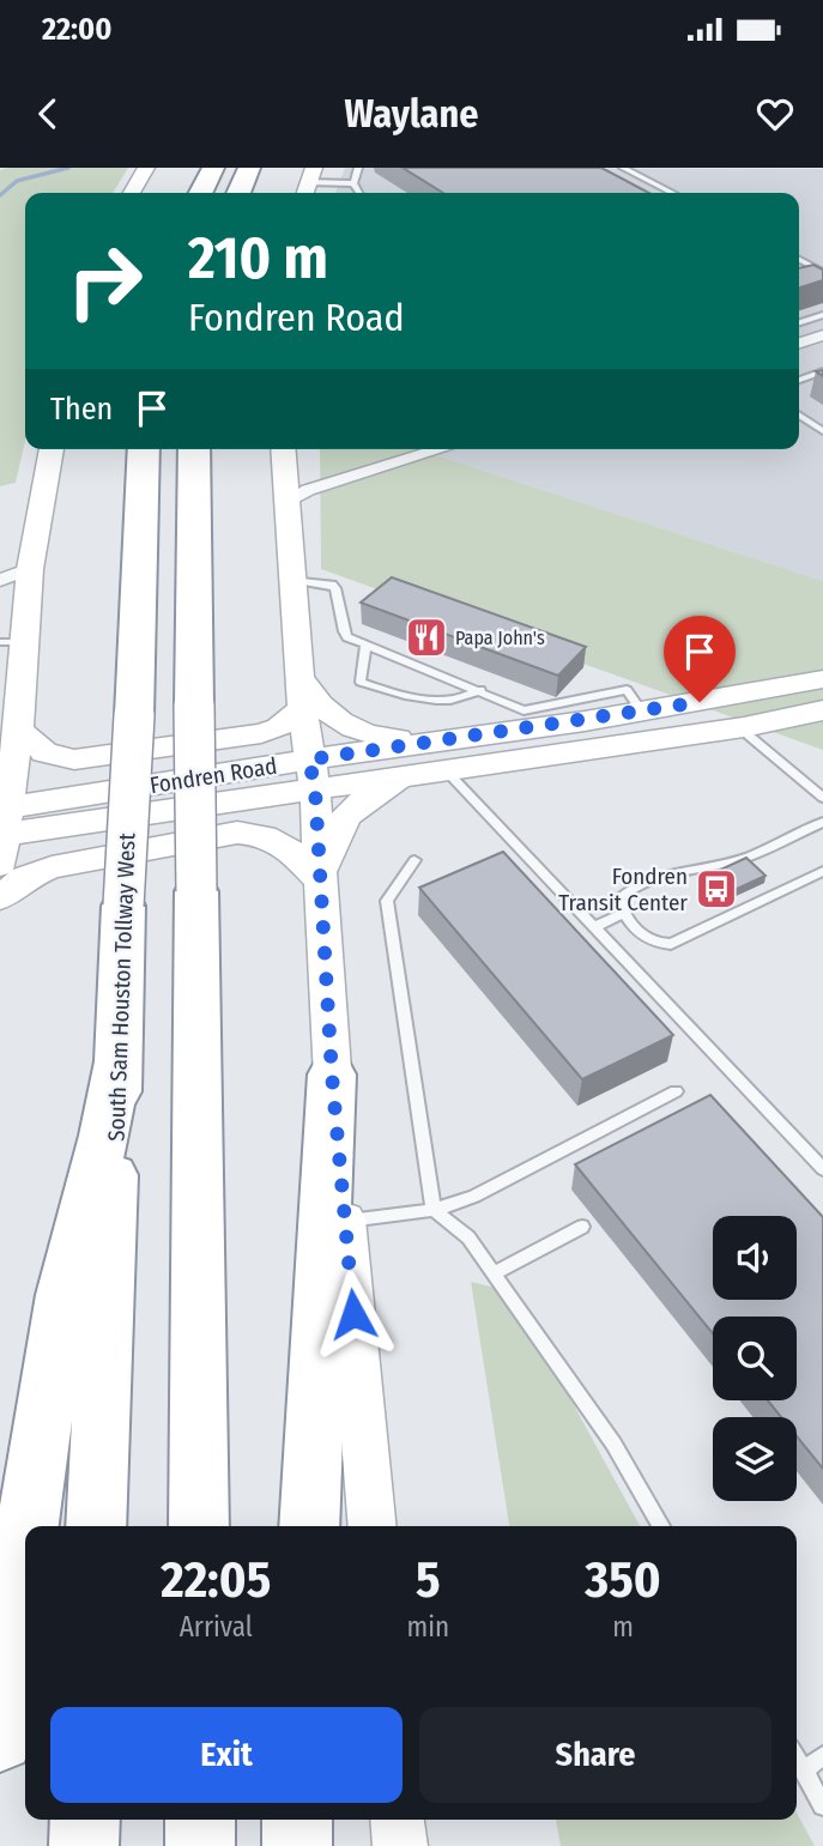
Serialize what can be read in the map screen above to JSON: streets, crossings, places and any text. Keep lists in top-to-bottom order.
{
  "streets": {
    "highway": ["South Sam Houston Tollway West"],
    "main road": ["Fondren Road"]
  },
  "places": {
    "restaurant": ["Papa John's"],
    "bus stop": ["Fondren Transit Center"]
  },
  "page": {
    "status": "22:00",
    "header": "Waylane",
    "turn": ["210 m", "Fondren Road"],
    "then": "Then",
    "eta": [
      "22:05",
      "Arrival",
      "5",
      "min",
      "350",
      "m"
    ],
    "buttons": ["Exit", "Share"]
  }
}
